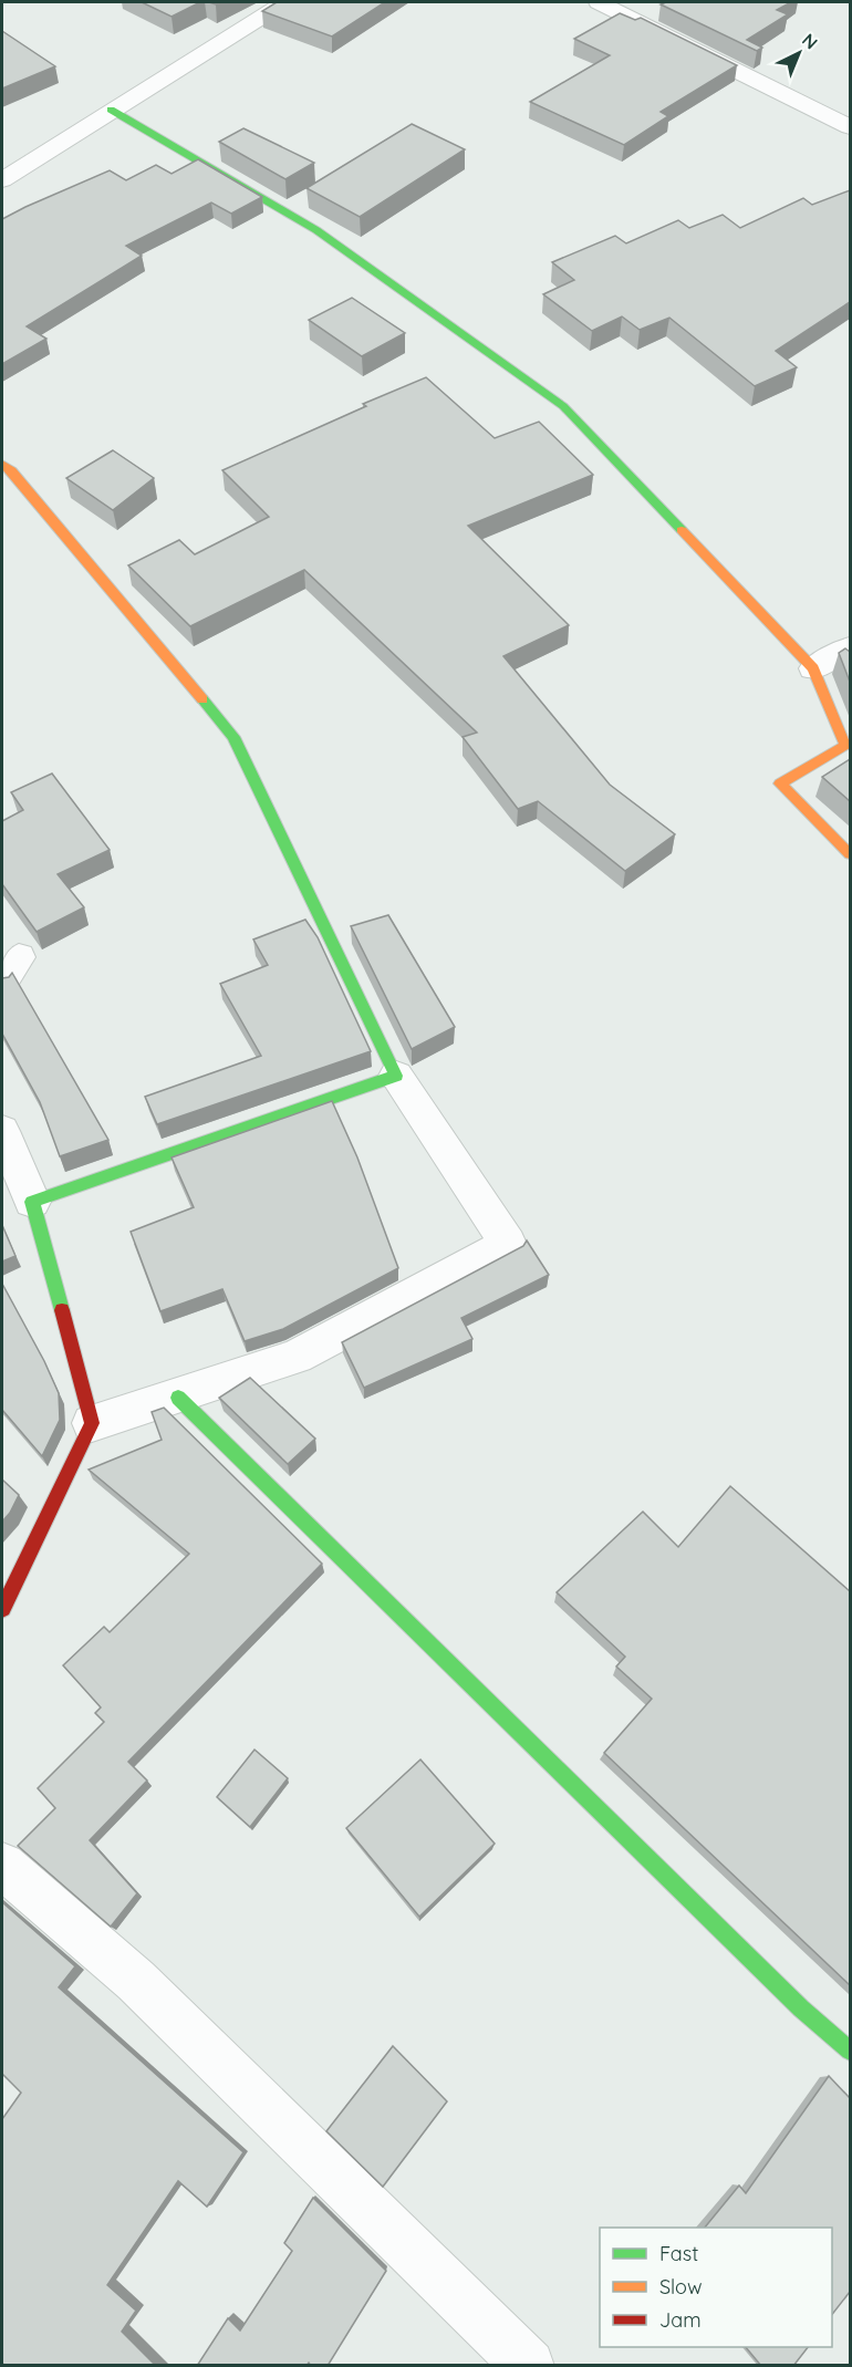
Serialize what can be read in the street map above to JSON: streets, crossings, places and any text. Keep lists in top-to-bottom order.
{
  "legend": ["Fast", "Slow", "Jam"],
  "north": "top right"
}
